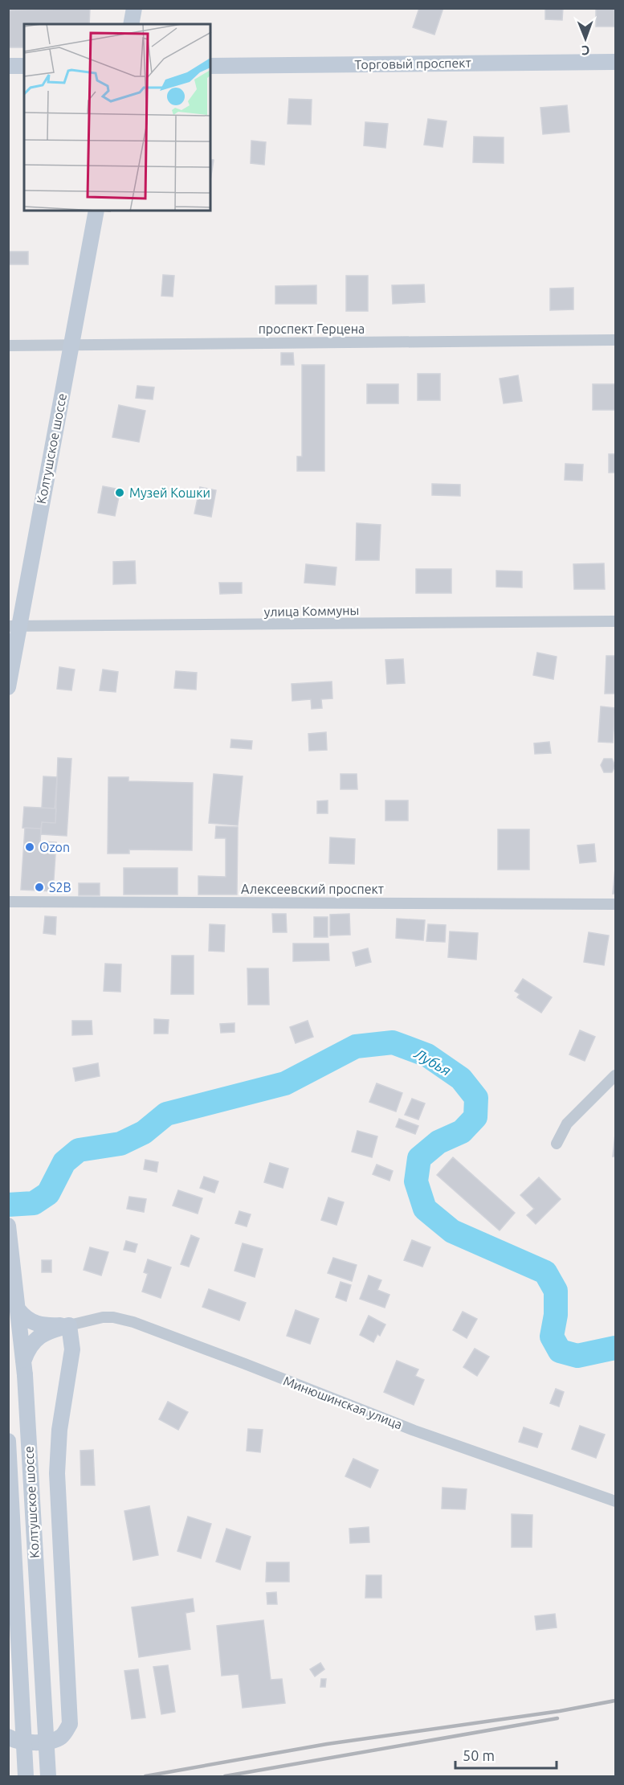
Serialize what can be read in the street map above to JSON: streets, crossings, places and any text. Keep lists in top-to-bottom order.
{
  "streets": {
    "main road": ["Торговый проспект", "Колтушское шоссе", "Минюшинская улица"],
    "street": ["проспект Герцена", "улица Коммуны", "Алексеевский проспект"]
  },
  "crossings": [
    ["проспект Герцена", "Колтушское шоссе"],
    ["Колтушское шоссе", "улица Коммуны"],
    ["Колтушское шоссе", "Минюшинская улица"]
  ],
  "water": ["Лубья"],
  "places": ["Музей Кошки", "Ozon", "S2B"],
  "scale_bar": "50 m",
  "north": "bottom"
}
